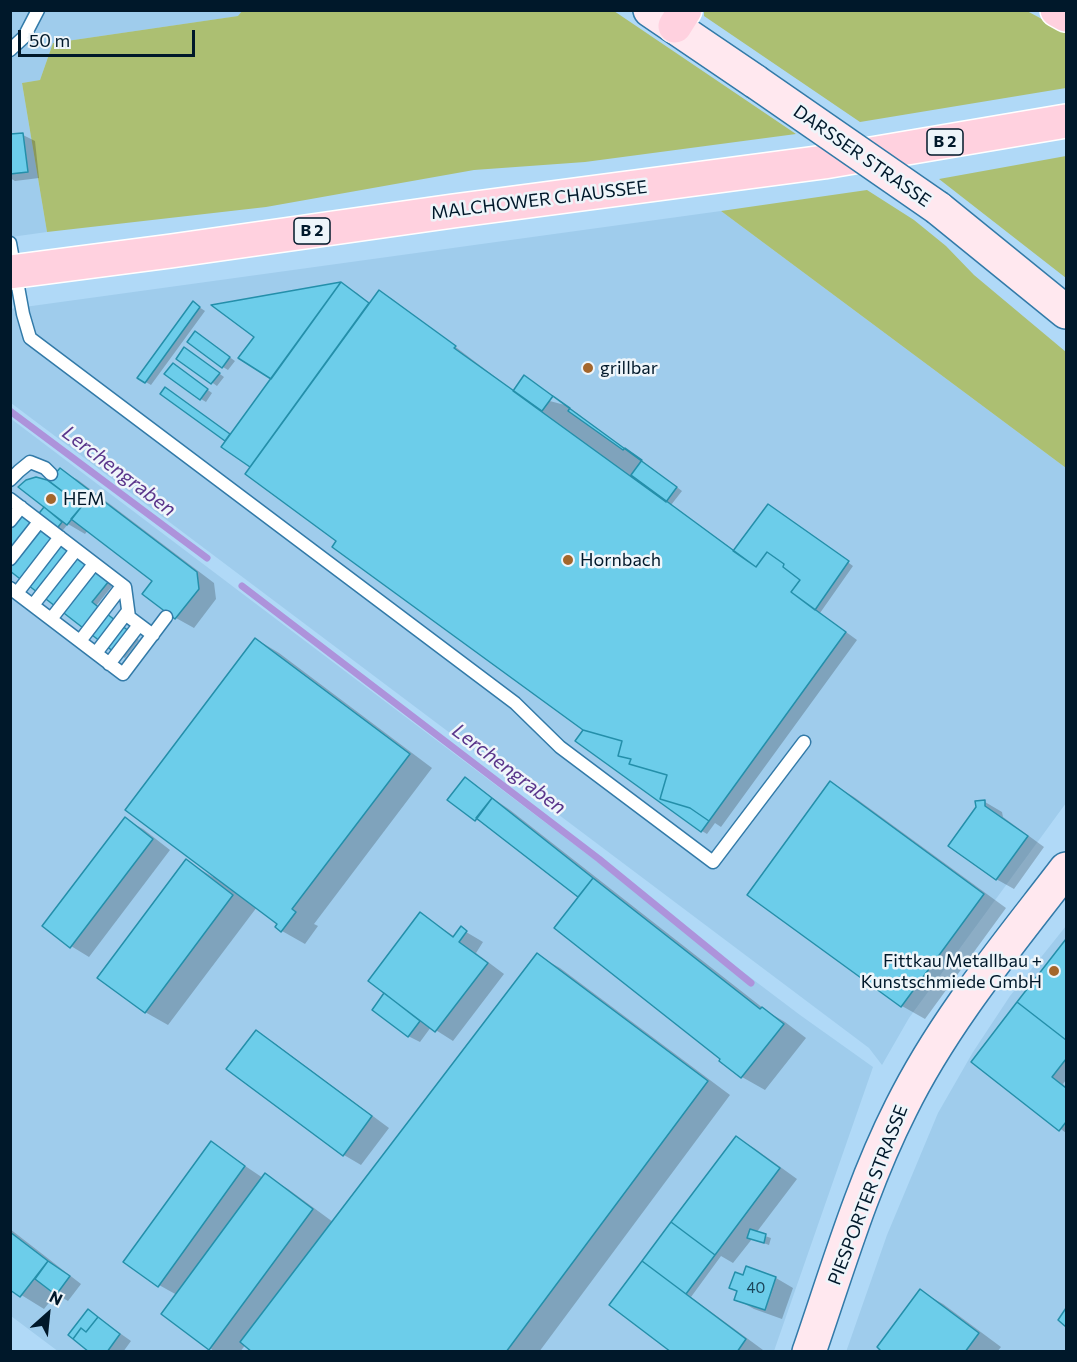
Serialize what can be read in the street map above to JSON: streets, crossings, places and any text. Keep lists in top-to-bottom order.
{
  "streets": {
    "main road": ["B 2", "MALCHOWER CHAUSSEE"],
    "street": ["DARSSER STRASSE", "PIESPORTER STRASSE"]
  },
  "water": ["Lerchengraben"],
  "places": [
    "grillbar",
    "HEM",
    "Hornbach",
    "Fittkau Metallbau + Kunstschmiede GmbH"
  ],
  "house_numbers": ["40"],
  "scale_bar": "50 m",
  "north": "top right"
}
